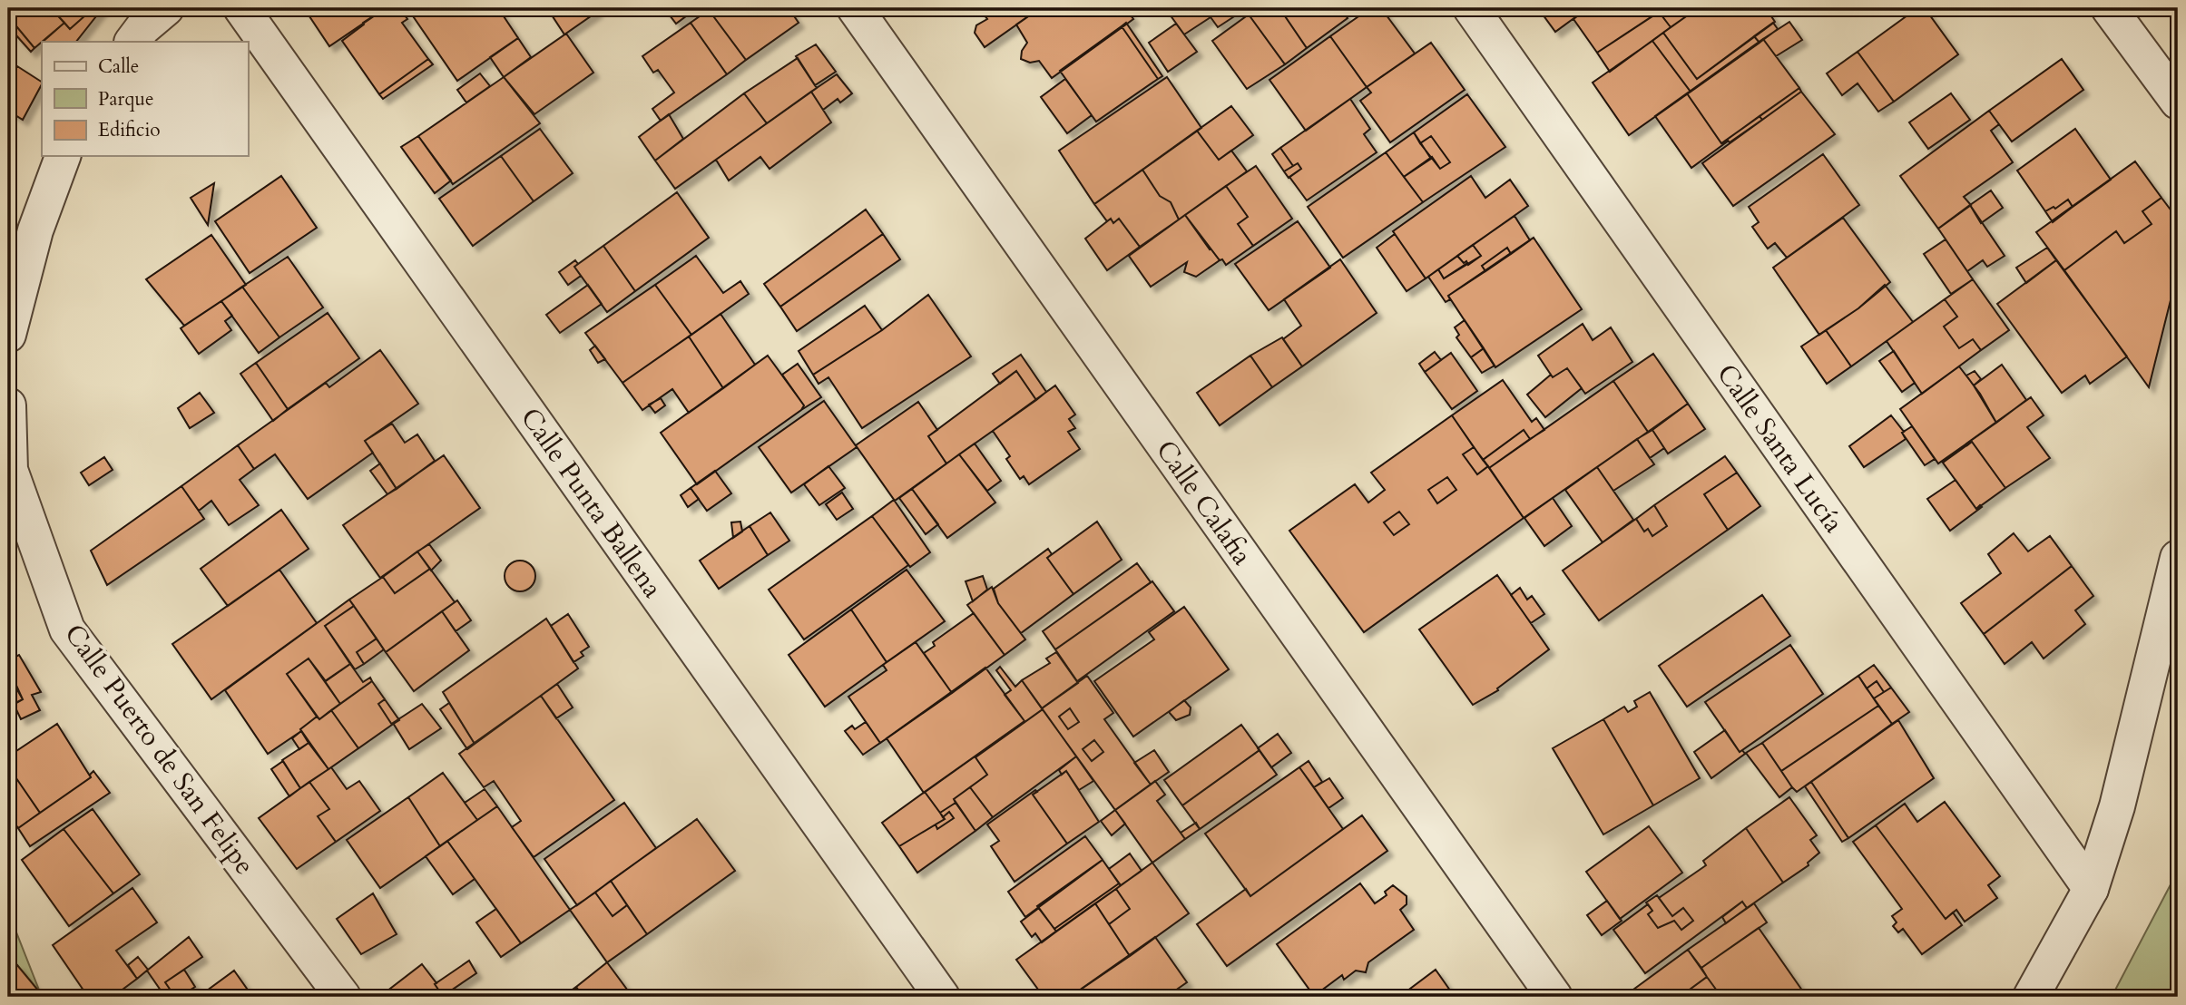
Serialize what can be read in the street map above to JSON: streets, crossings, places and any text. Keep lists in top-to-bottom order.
{
  "streets": {
    "street": [
      "Calle Santa Lucía",
      "Calle Punta Ballena",
      "Calle Calafia",
      "Calle Puerto de San Felipe"
    ]
  },
  "legend": ["Calle", "Parque", "Edificio"]
}
